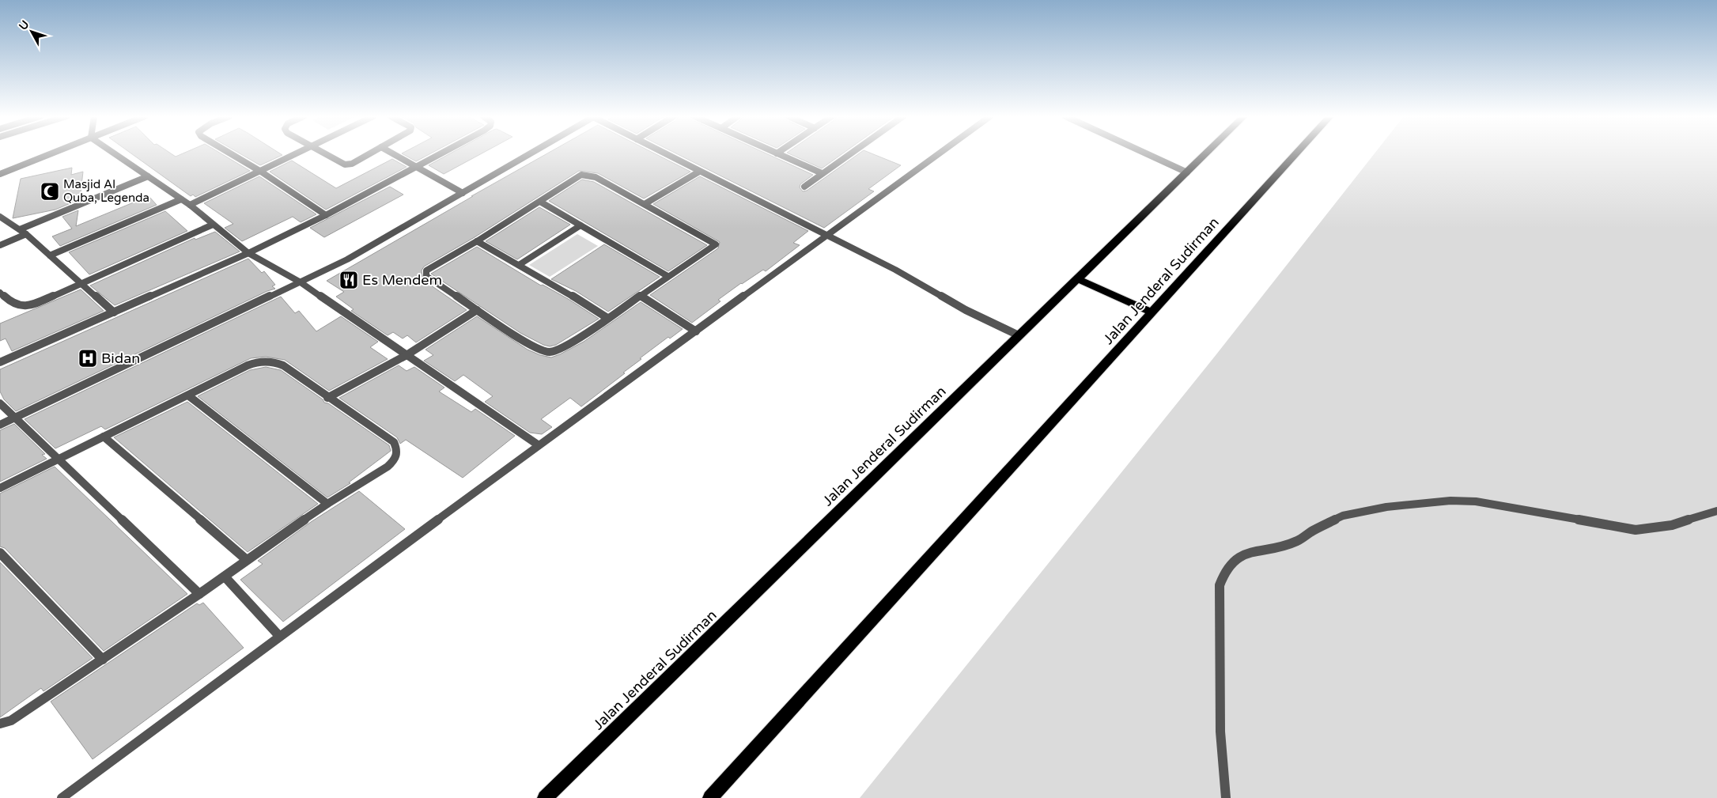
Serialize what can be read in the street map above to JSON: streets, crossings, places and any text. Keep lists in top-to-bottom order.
{
  "streets": {
    "highway": ["Jalan Jenderal Sudirman"]
  },
  "places": {
    "mosque": ["Masjid Al Quba, Legenda"],
    "restaurant": ["Es Mendem"],
    "hospital": ["Bidan"]
  },
  "north": "top left"
}
